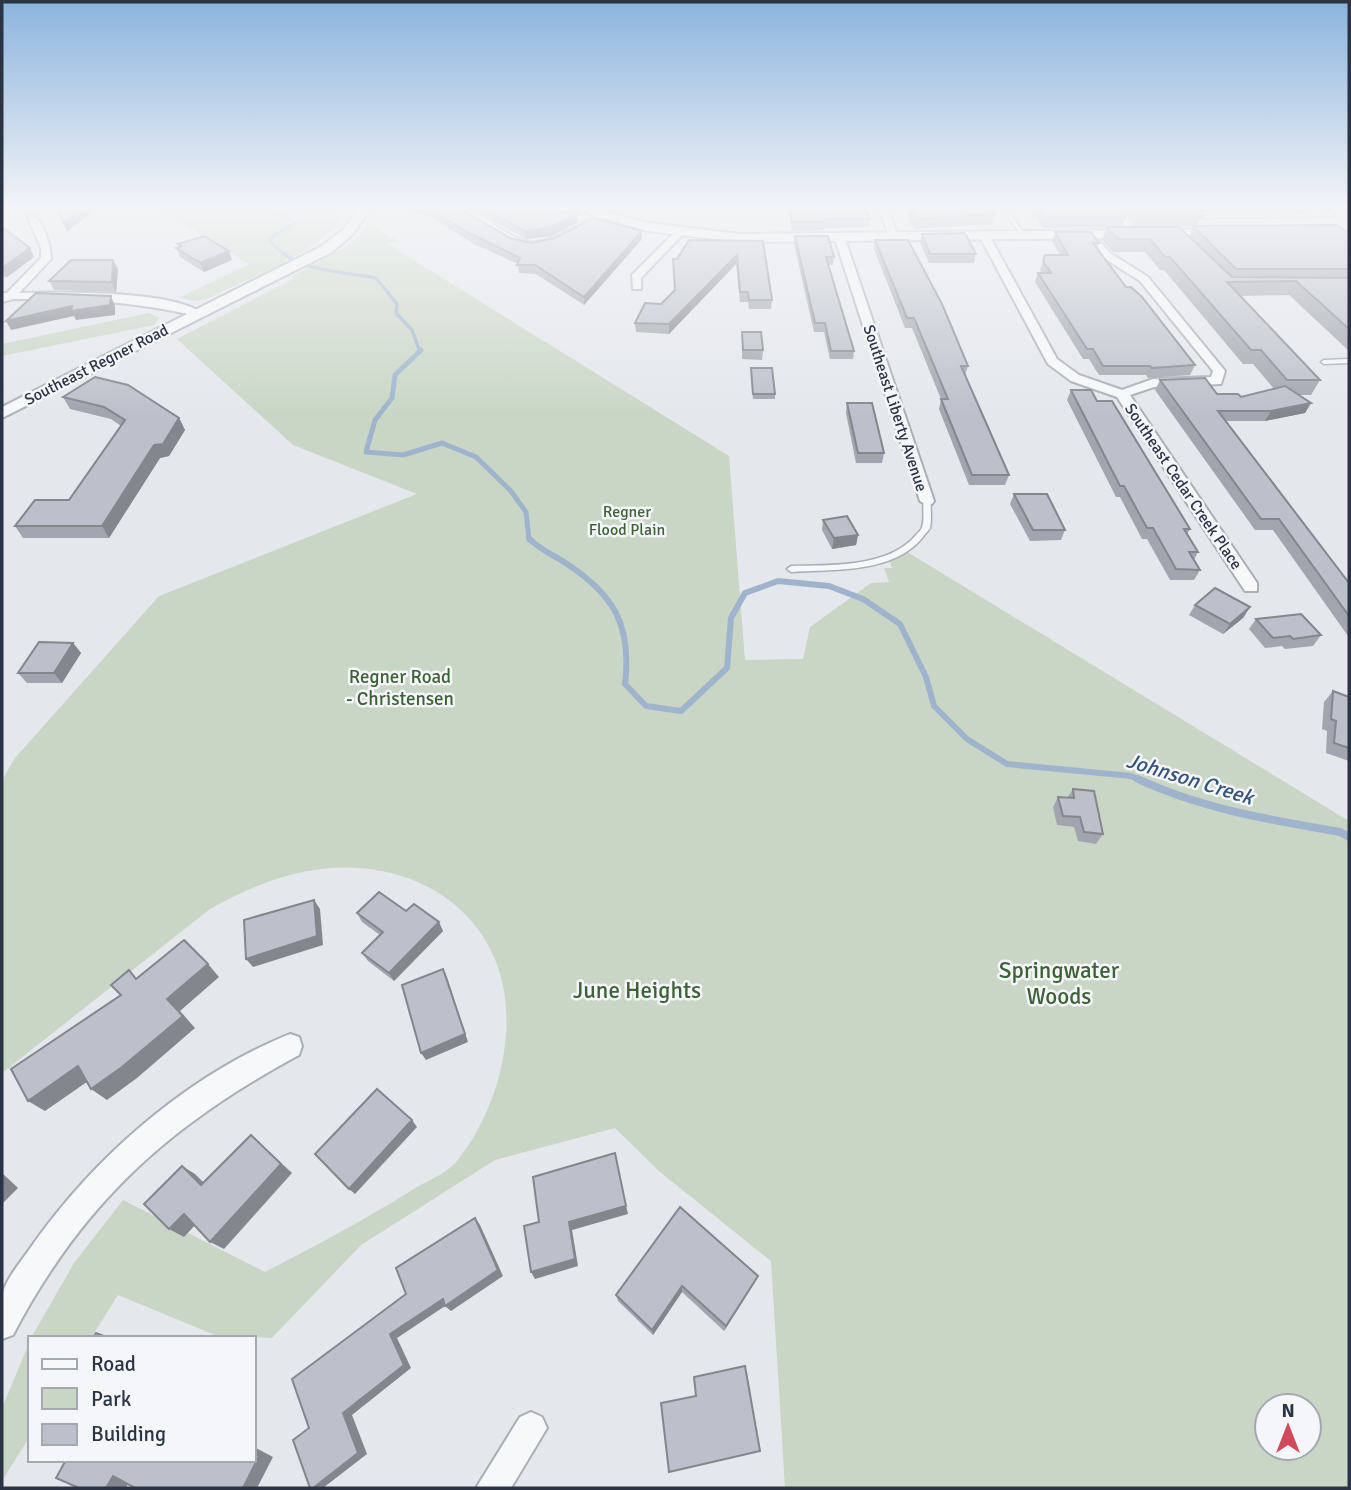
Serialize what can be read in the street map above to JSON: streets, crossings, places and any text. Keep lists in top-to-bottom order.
{
  "streets": {
    "street": ["Southeast Regner Road", "Southeast Liberty Avenue", "Southeast Cedar Creek Place"]
  },
  "water": ["Johnson Creek"],
  "parks": [
    "Regner Flood Plain",
    "Regner Road - Christensen",
    "Springwater Woods",
    "June Heights"
  ],
  "legend": ["Road", "Park", "Building"],
  "north": "top"
}
